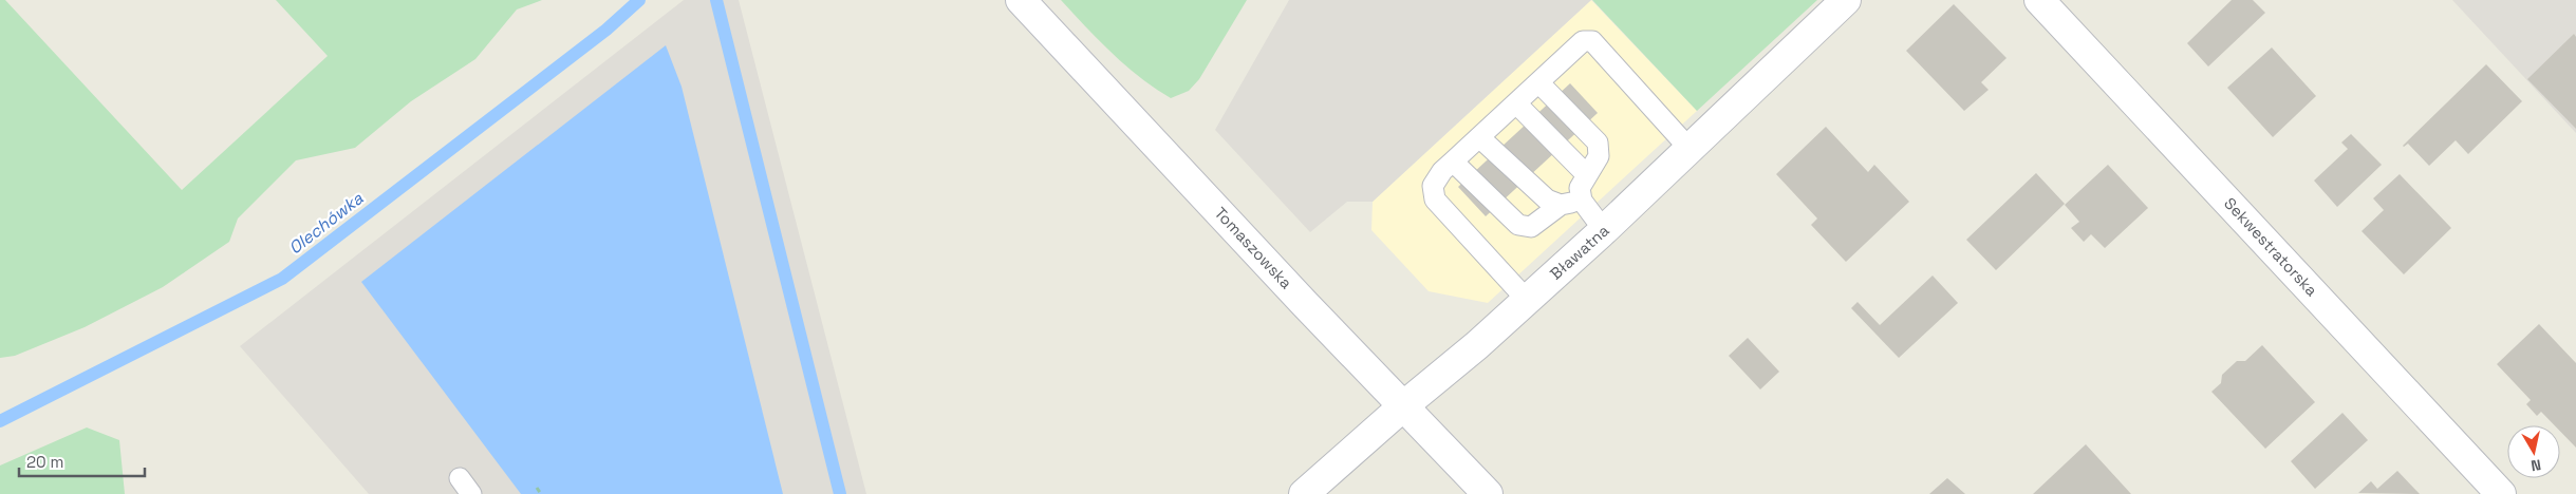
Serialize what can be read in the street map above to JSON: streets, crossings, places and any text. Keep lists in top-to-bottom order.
{
  "streets": {
    "street": ["Sekwestratorska", "Tomaszowska", "Bławatna"]
  },
  "crossings": [
    ["Tomaszowska", "Bławatna"]
  ],
  "water": ["Olechówka"],
  "scale_bar": "20 m",
  "north": "bottom"
}
